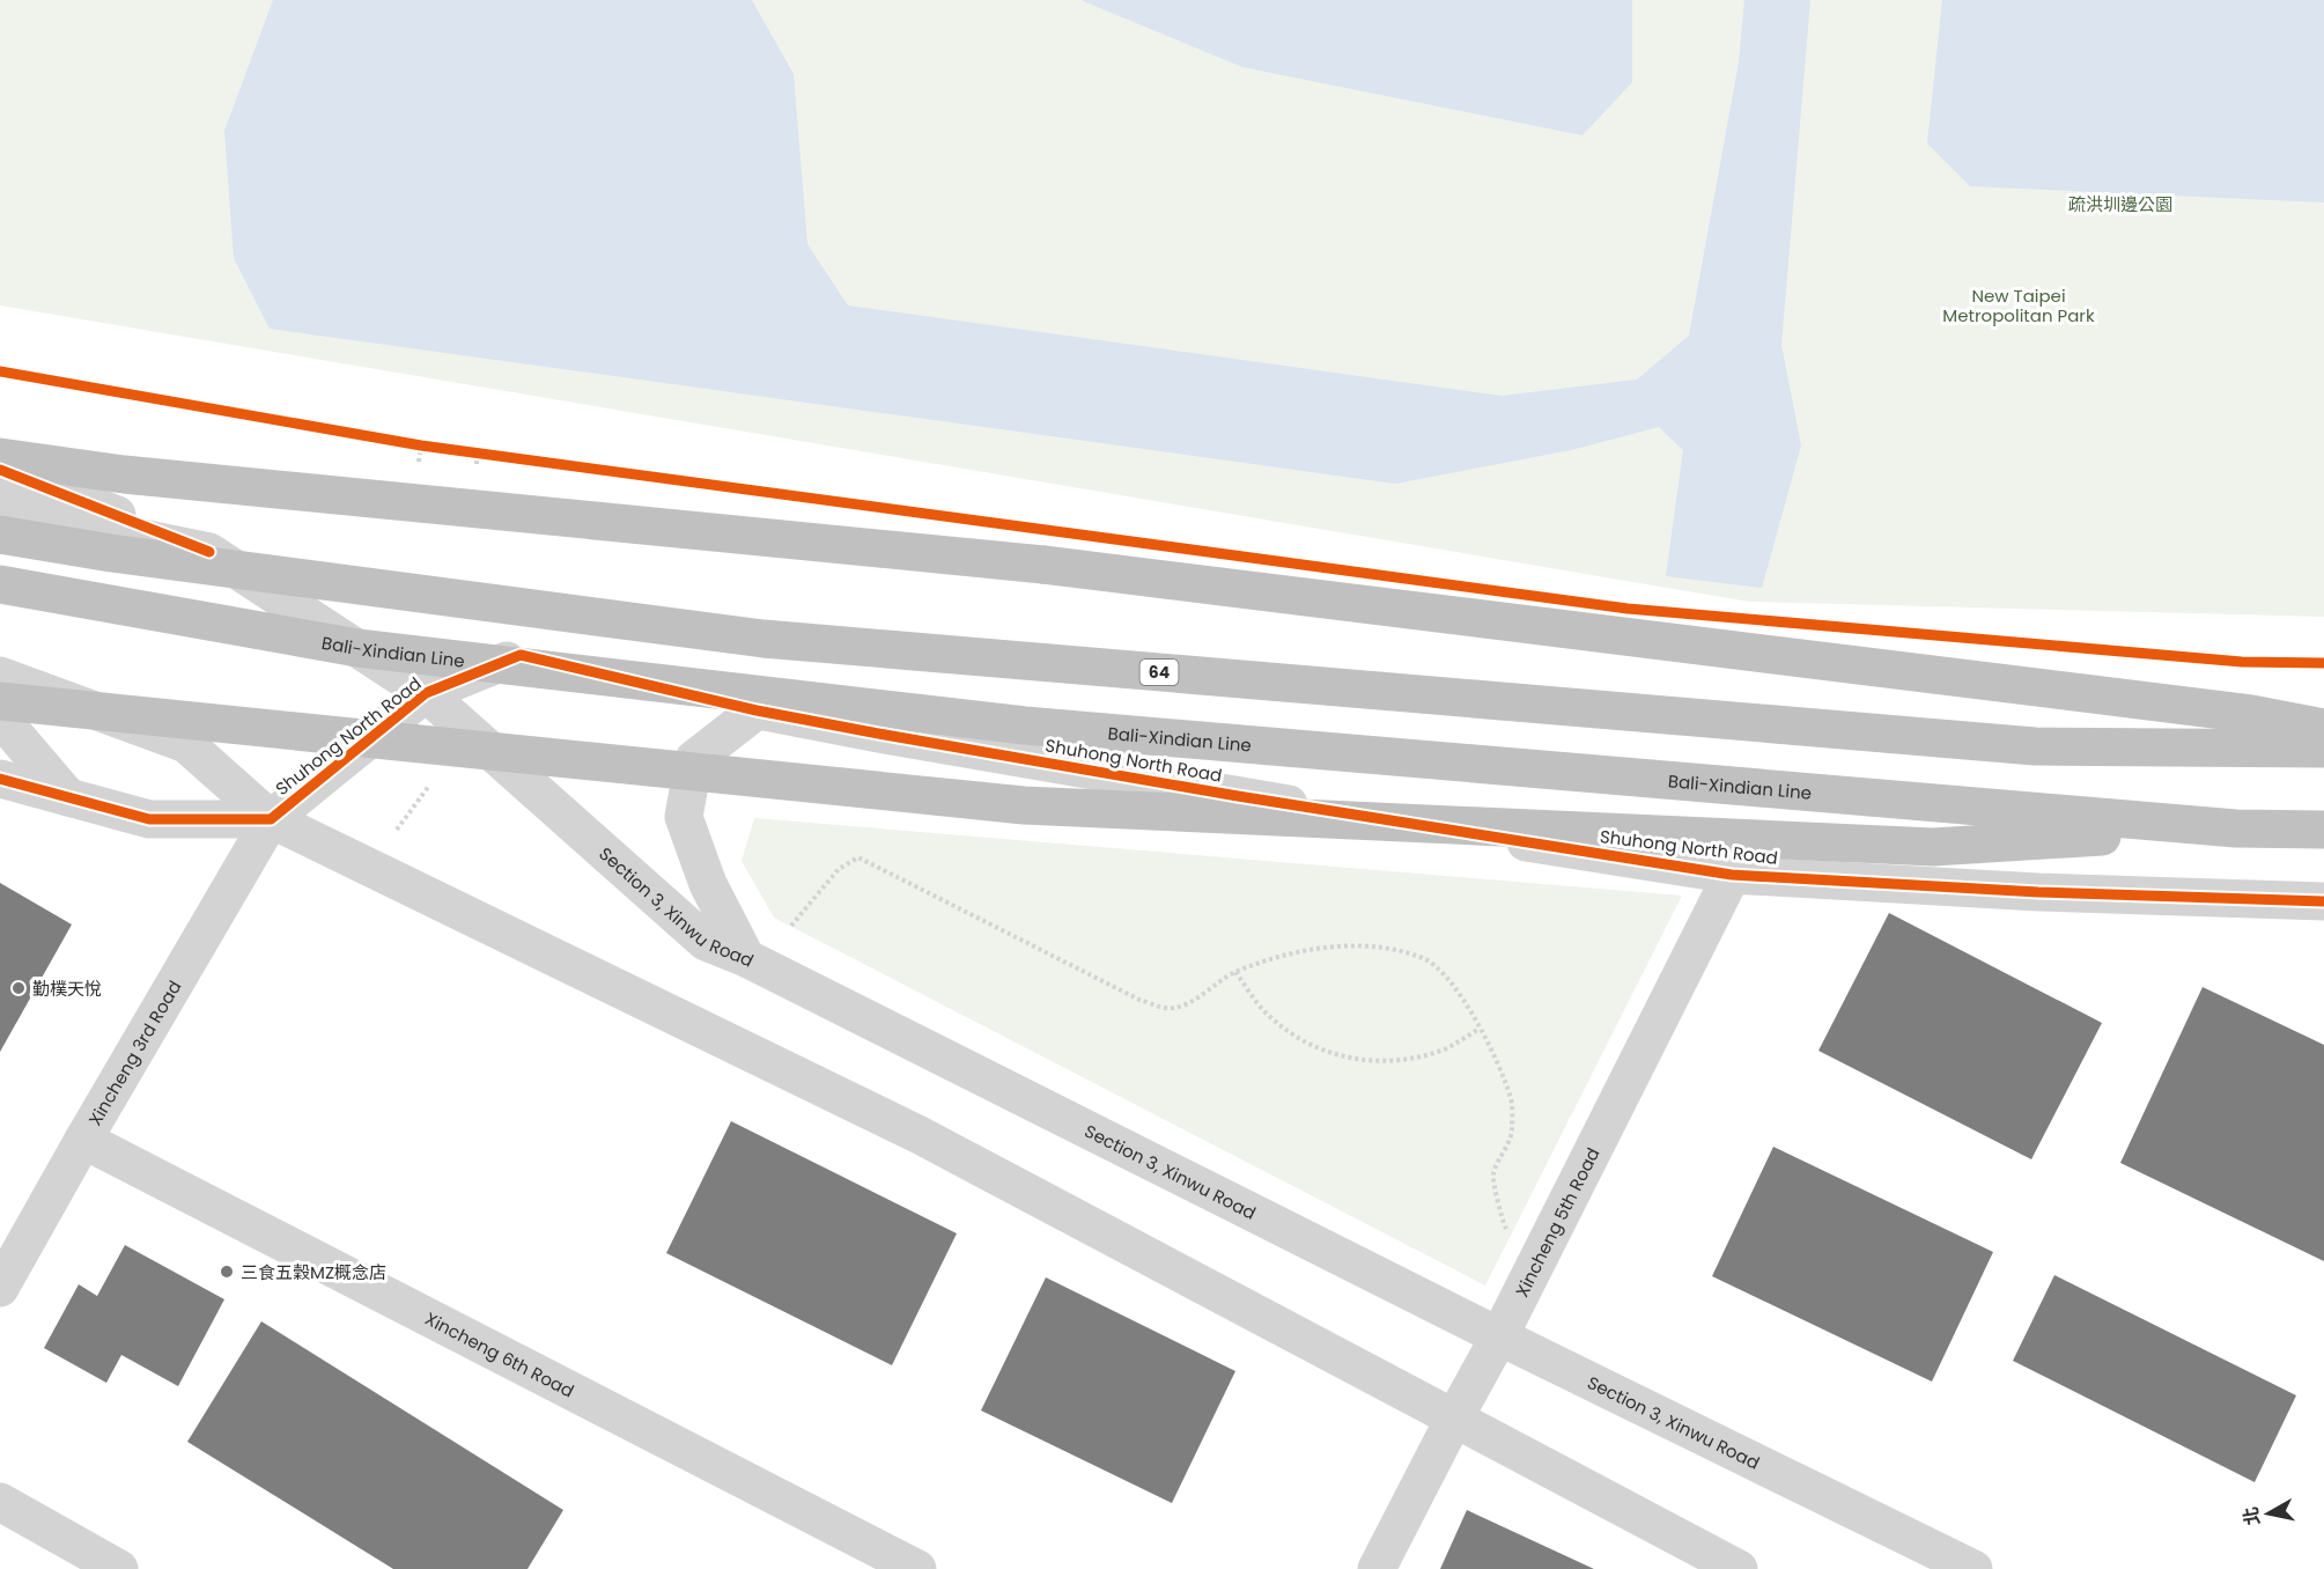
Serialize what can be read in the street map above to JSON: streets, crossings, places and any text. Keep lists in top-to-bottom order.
{
  "streets": {
    "highway": ["Bali-Xindian Line", "64"],
    "street": [
      "Shuhong North Road",
      "Section 3, Xinwu Road",
      "Xincheng 3rd Road",
      "Xincheng 5th Road",
      "Xincheng 6th Road"
    ]
  },
  "crossings": [
    ["Shuhong North Road", "Section 3, Xinwu Road"],
    ["Shuhong North Road", "Xincheng 3rd Road"],
    ["Shuhong North Road", "Xincheng 5th Road"],
    ["Section 3, Xinwu Road", "Xincheng 5th Road"],
    ["Xincheng 3rd Road", "Xincheng 6th Road"]
  ],
  "parks": ["疏洪圳邊公園", "New Taipei Metropolitan Park"],
  "places": ["勤樸天悅", "三食五穀MZ概念店"],
  "north": "left"
}
